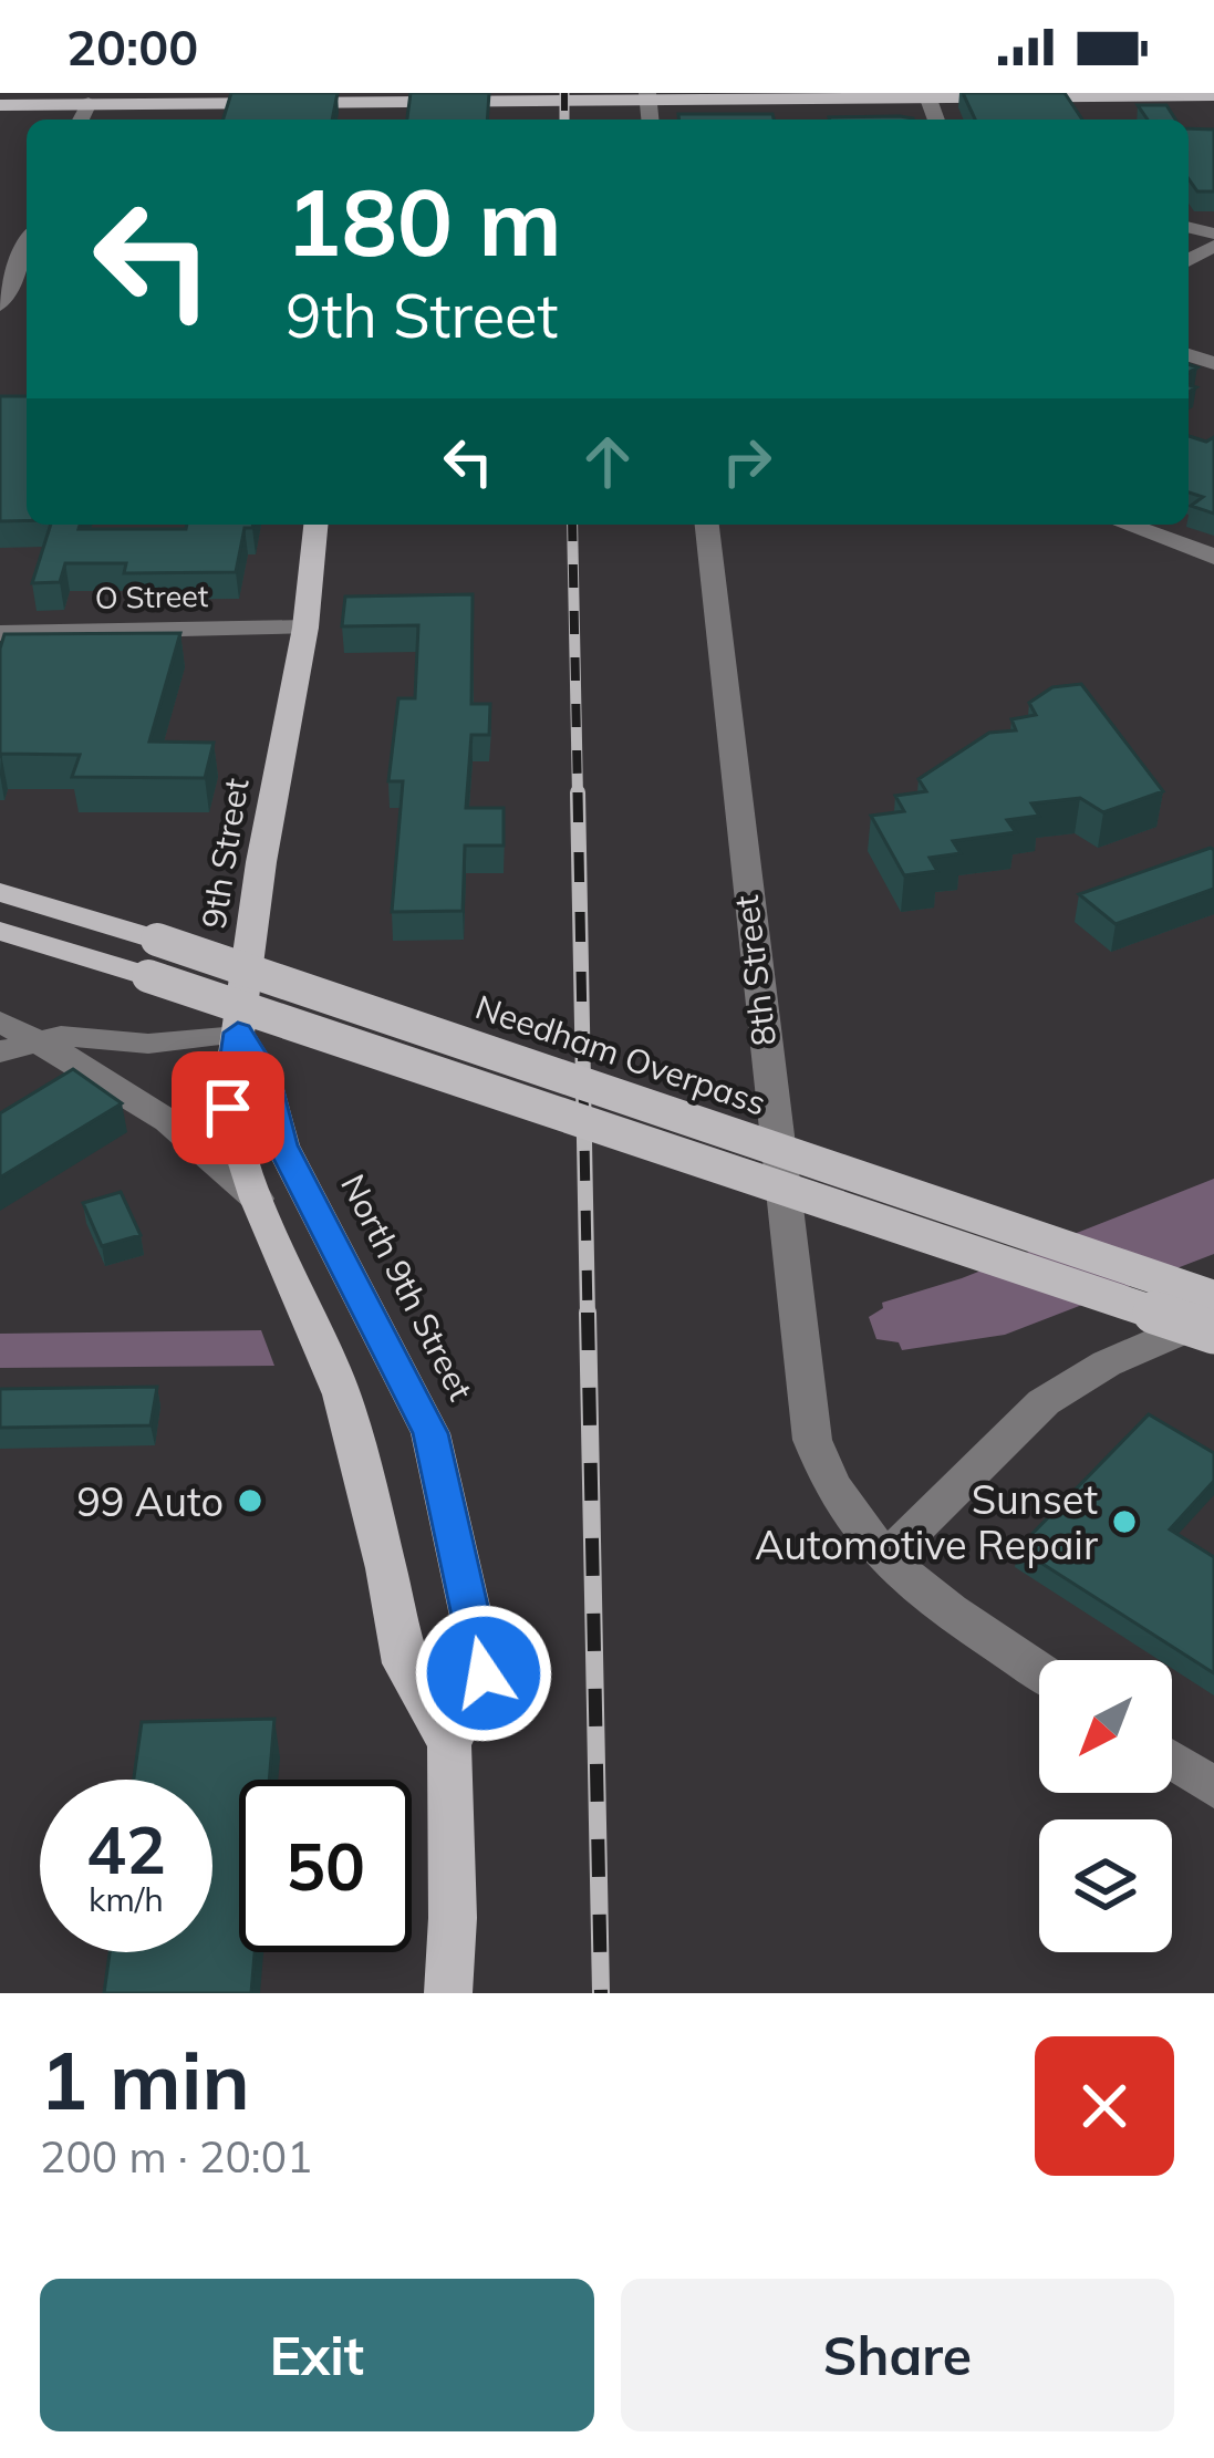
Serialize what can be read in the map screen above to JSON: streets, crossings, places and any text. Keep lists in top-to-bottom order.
{
  "streets": {
    "main road": ["9th Street", "Needham Overpass", "North 9th Street"],
    "street": ["O Street", "8th Street"]
  },
  "crossings": [
    ["O Street", "9th Street"],
    ["9th Street", "North 9th Street"]
  ],
  "places": ["99 Auto", "Sunset Automotive Repair"],
  "north": "bottom left",
  "page": {
    "status": "20:00",
    "turn": ["180 m", "9th Street"],
    "speed": "42 km/h",
    "limit": "50",
    "heading": ["1 min", "200 m · 20:01"],
    "buttons": ["Exit", "Share"]
  }
}
